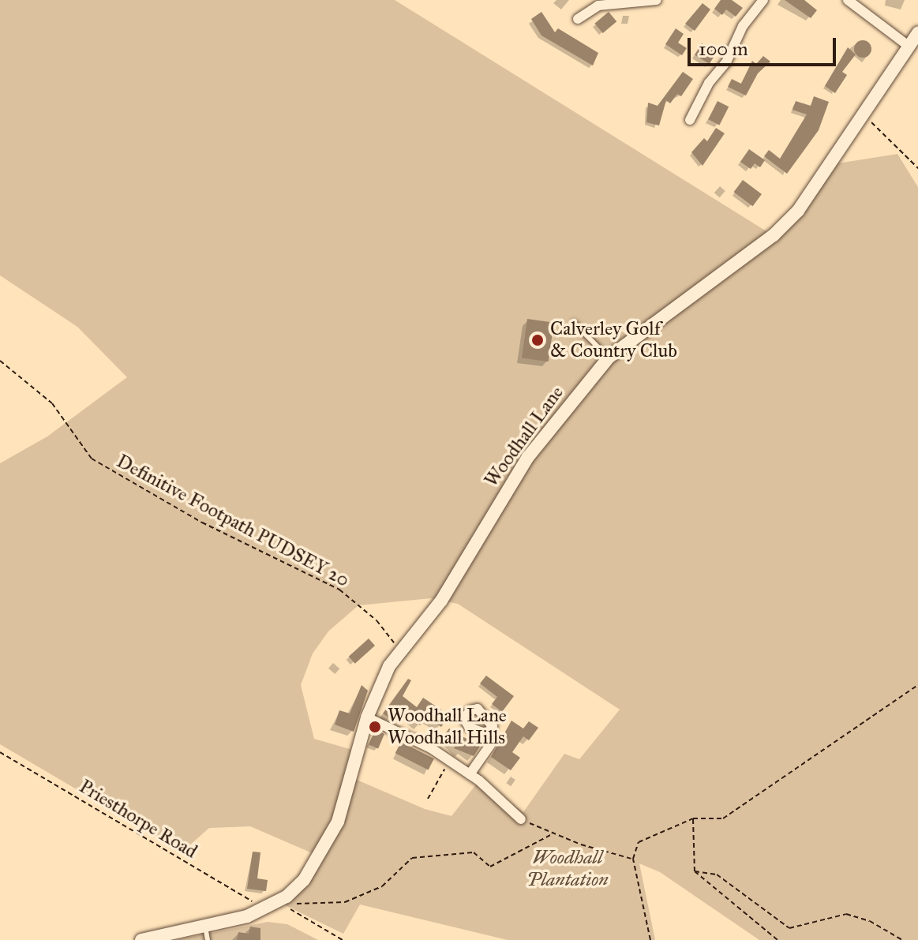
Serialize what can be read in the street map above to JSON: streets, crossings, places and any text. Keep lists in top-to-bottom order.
{
  "streets": {
    "street": ["Woodhall Lane"],
    "path": ["Definitive Footpath PUDSEY 20", "Priesthorpe Road"]
  },
  "crossings": [
    ["Woodhall Lane", "Definitive Footpath PUDSEY 20"],
    ["Woodhall Lane", "Priesthorpe Road"]
  ],
  "parks": ["Woodhall Plantation"],
  "places": ["Calverley Golf & Country Club", "Woodhall Lane Woodhall Hills"],
  "scale_bar": "100 m"
}
